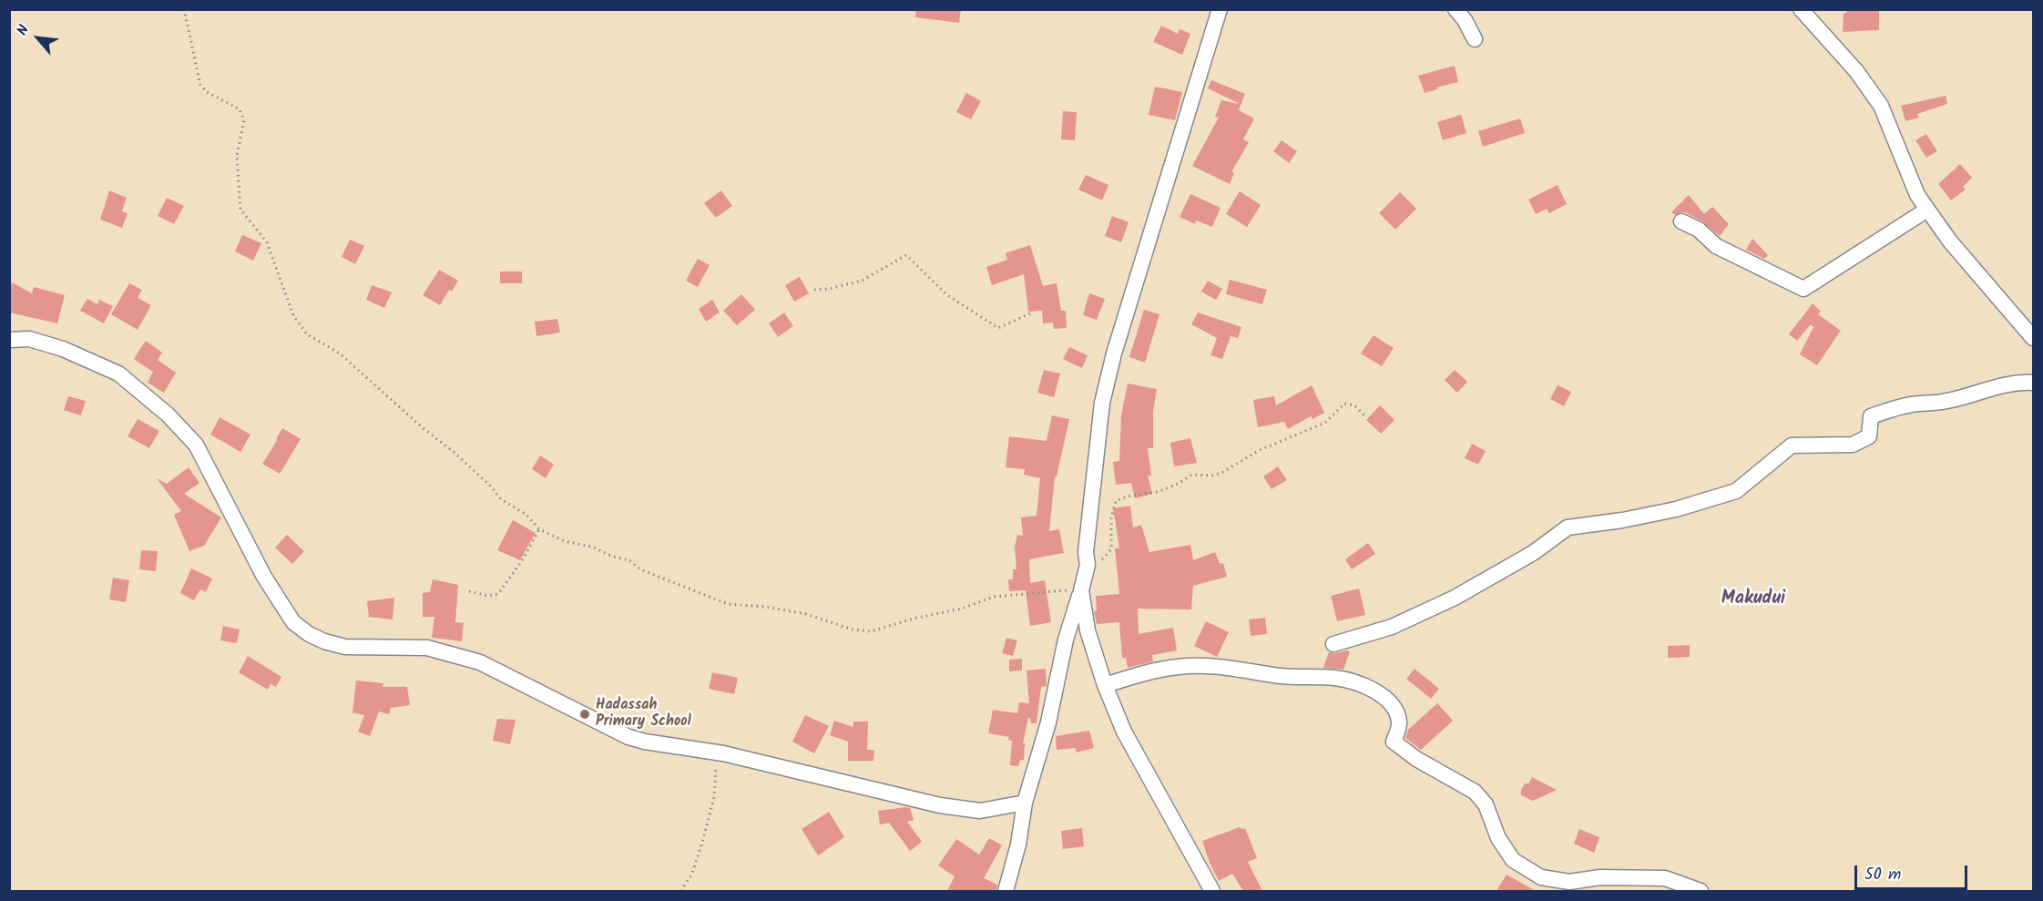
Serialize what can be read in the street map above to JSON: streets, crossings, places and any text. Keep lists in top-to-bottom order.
{
  "districts": ["Makudui"],
  "places": ["Hadassah Primary School"],
  "scale_bar": "50 m",
  "north": "top left"
}
